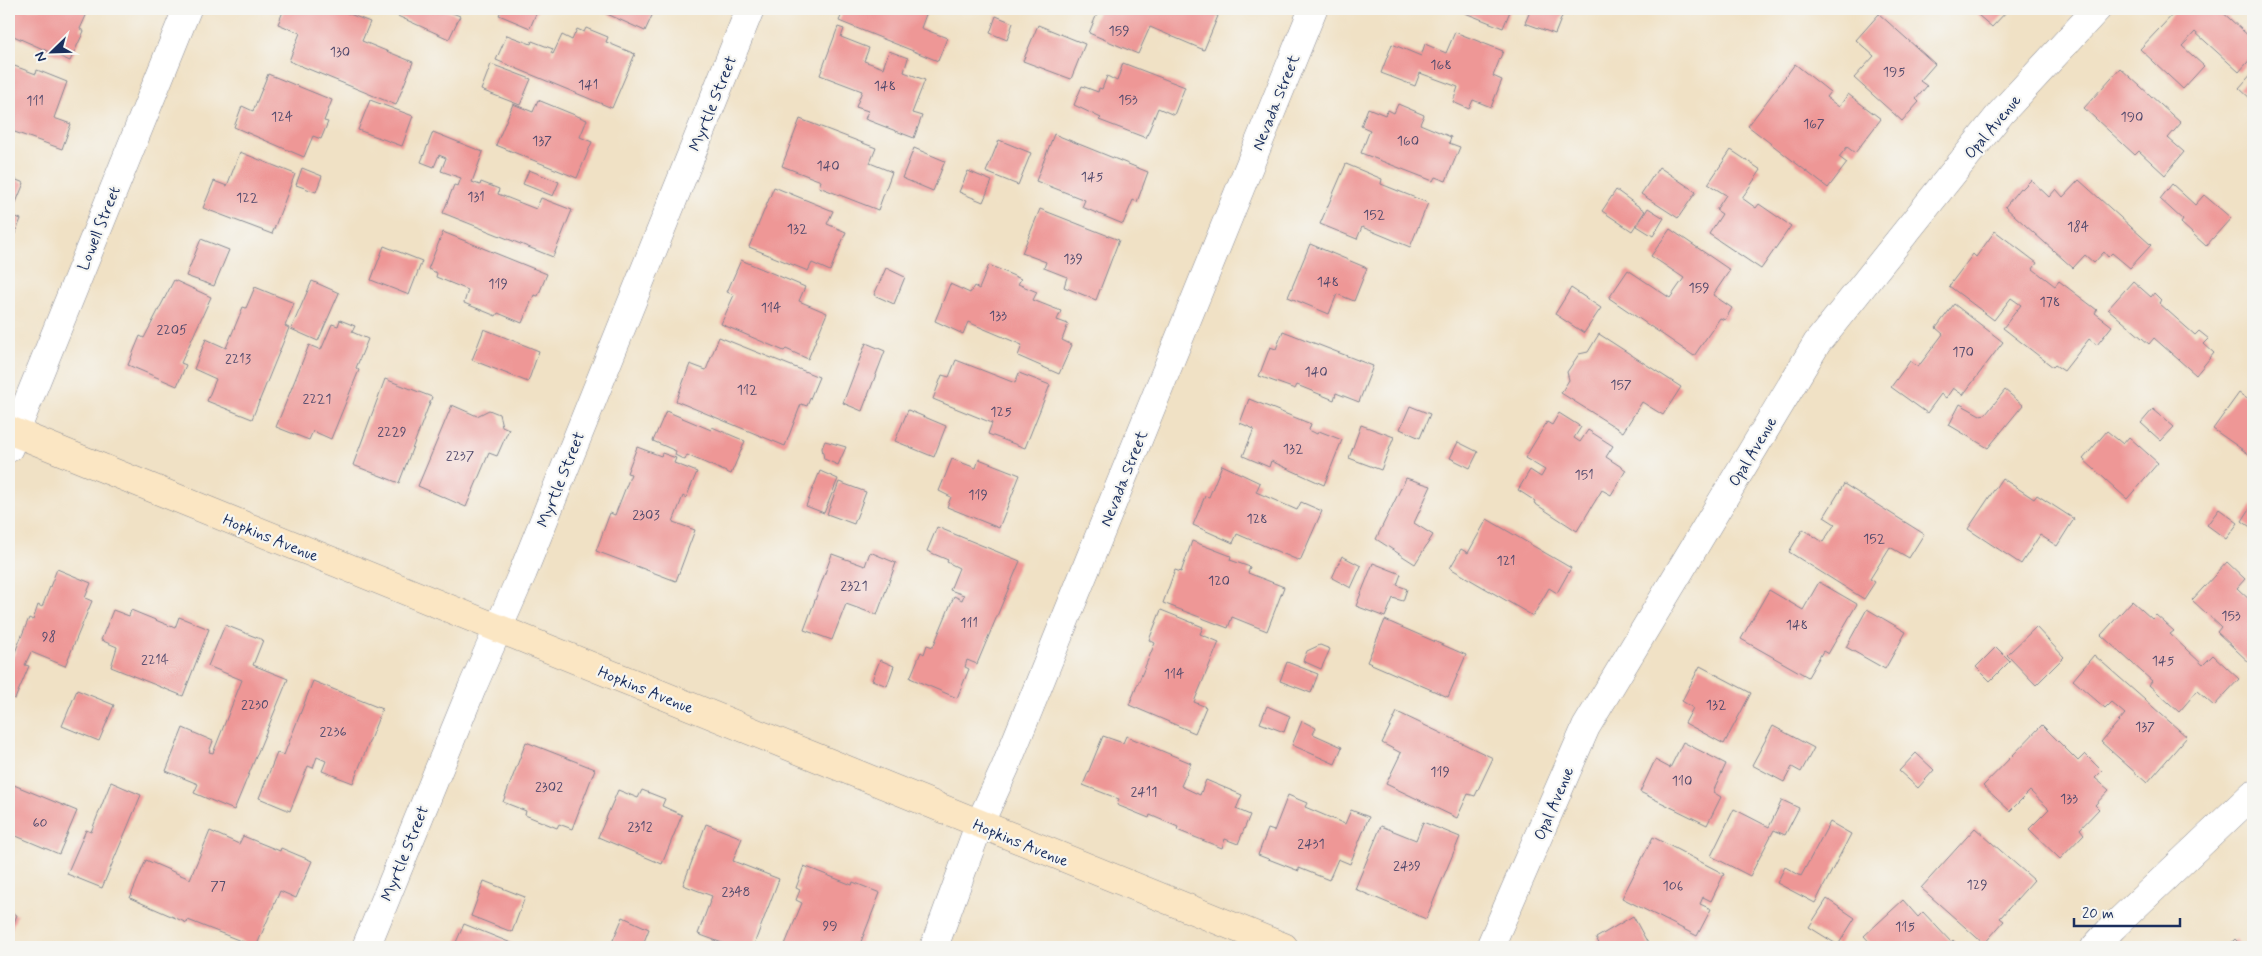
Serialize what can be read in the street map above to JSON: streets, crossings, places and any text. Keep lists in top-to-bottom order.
{
  "streets": {
    "street": [
      "Nevada Street",
      "Myrtle Street",
      "Opal Avenue",
      "Lowell Street",
      "Hopkins Avenue"
    ]
  },
  "crossings": [
    ["Nevada Street", "Hopkins Avenue"],
    ["Myrtle Street", "Hopkins Avenue"],
    ["Lowell Street", "Hopkins Avenue"]
  ],
  "house_numbers": [
    "159",
    "130",
    "168",
    "195",
    "141",
    "148",
    "153",
    "111",
    "124",
    "190",
    "167",
    "137",
    "160",
    "140",
    "145",
    "131",
    "122",
    "152",
    "184",
    "132",
    "139",
    "148",
    "119",
    "159",
    "178",
    "114",
    "133",
    "2205",
    "170",
    "2213",
    "140",
    "157",
    "112",
    "2221",
    "125",
    "2229",
    "132",
    "2237",
    "151",
    "119",
    "2303",
    "128",
    "152",
    "121",
    "120",
    "2321",
    "153",
    "111",
    "148",
    "98",
    "2214",
    "145",
    "114",
    "2230",
    "132",
    "137",
    "2236",
    "119",
    "110",
    "2302",
    "2411",
    "133",
    "60",
    "2312",
    "2431",
    "2439",
    "129",
    "77",
    "106",
    "2348",
    "99",
    "115"
  ],
  "scale_bar": "20 m",
  "north": "bottom left"
}
